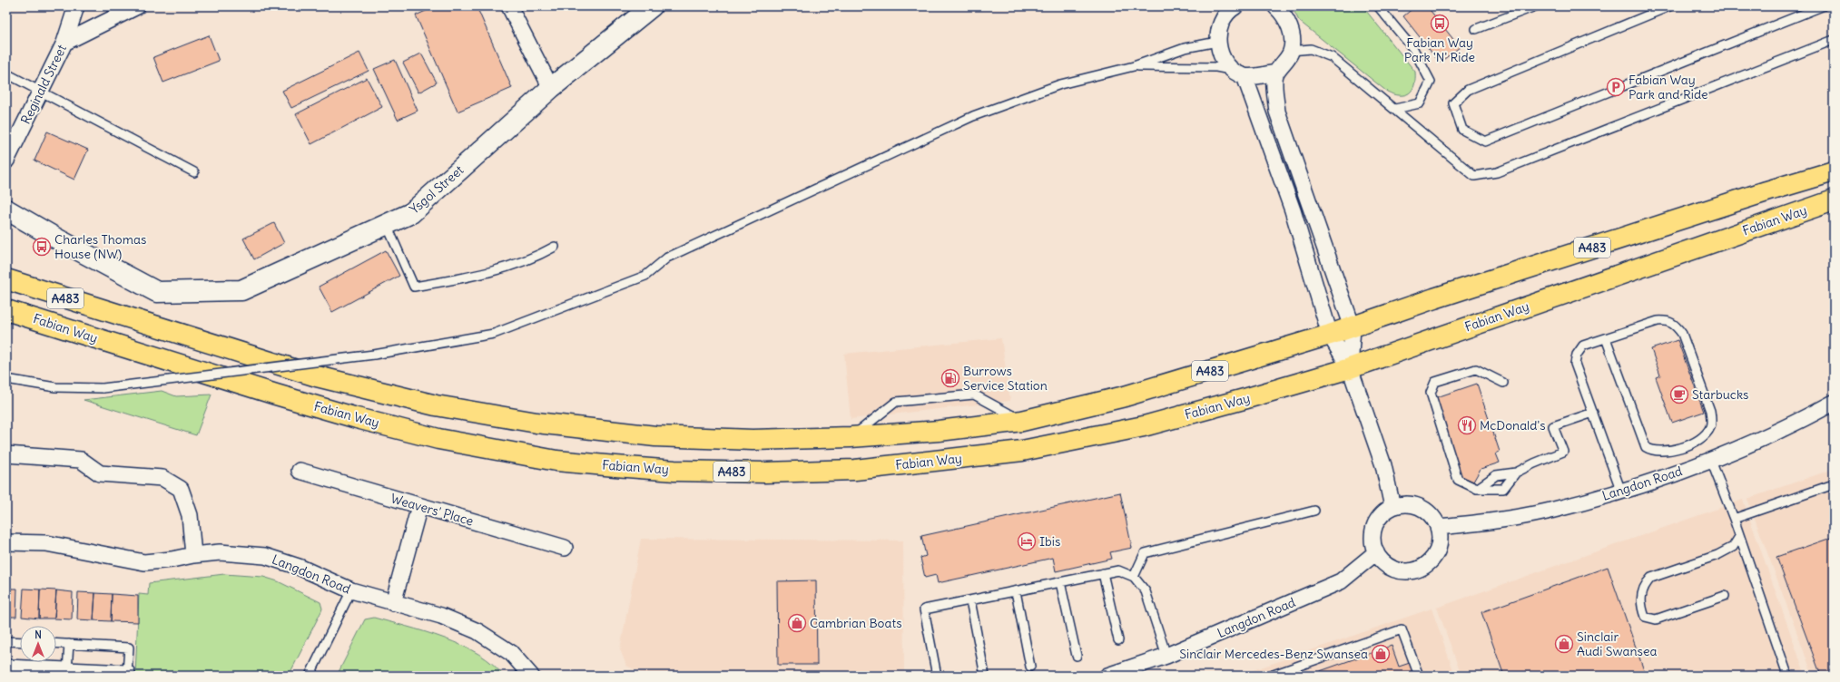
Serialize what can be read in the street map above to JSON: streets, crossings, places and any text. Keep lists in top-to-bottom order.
{
  "streets": {
    "highway": ["Fabian Way", "A483"],
    "street": [
      "Reginald Street",
      "Ysgol Street",
      "Langdon Road",
      "Weavers' Place"
    ]
  },
  "places": {
    "bus stop": ["Fabian Way Park 'N' Ride", "Charles Thomas House (NW)"],
    "parking": ["Fabian Way Park and Ride"],
    "fuel station": ["Burrows Service Station"],
    "cafe": ["Starbucks"],
    "restaurant": ["McDonald's"],
    "hotel": ["Ibis"],
    "shop": ["Cambrian Boats", "Sinclair Audi Swansea", "Sinclair Mercedes-Benz Swansea"]
  },
  "north": "top"
}
